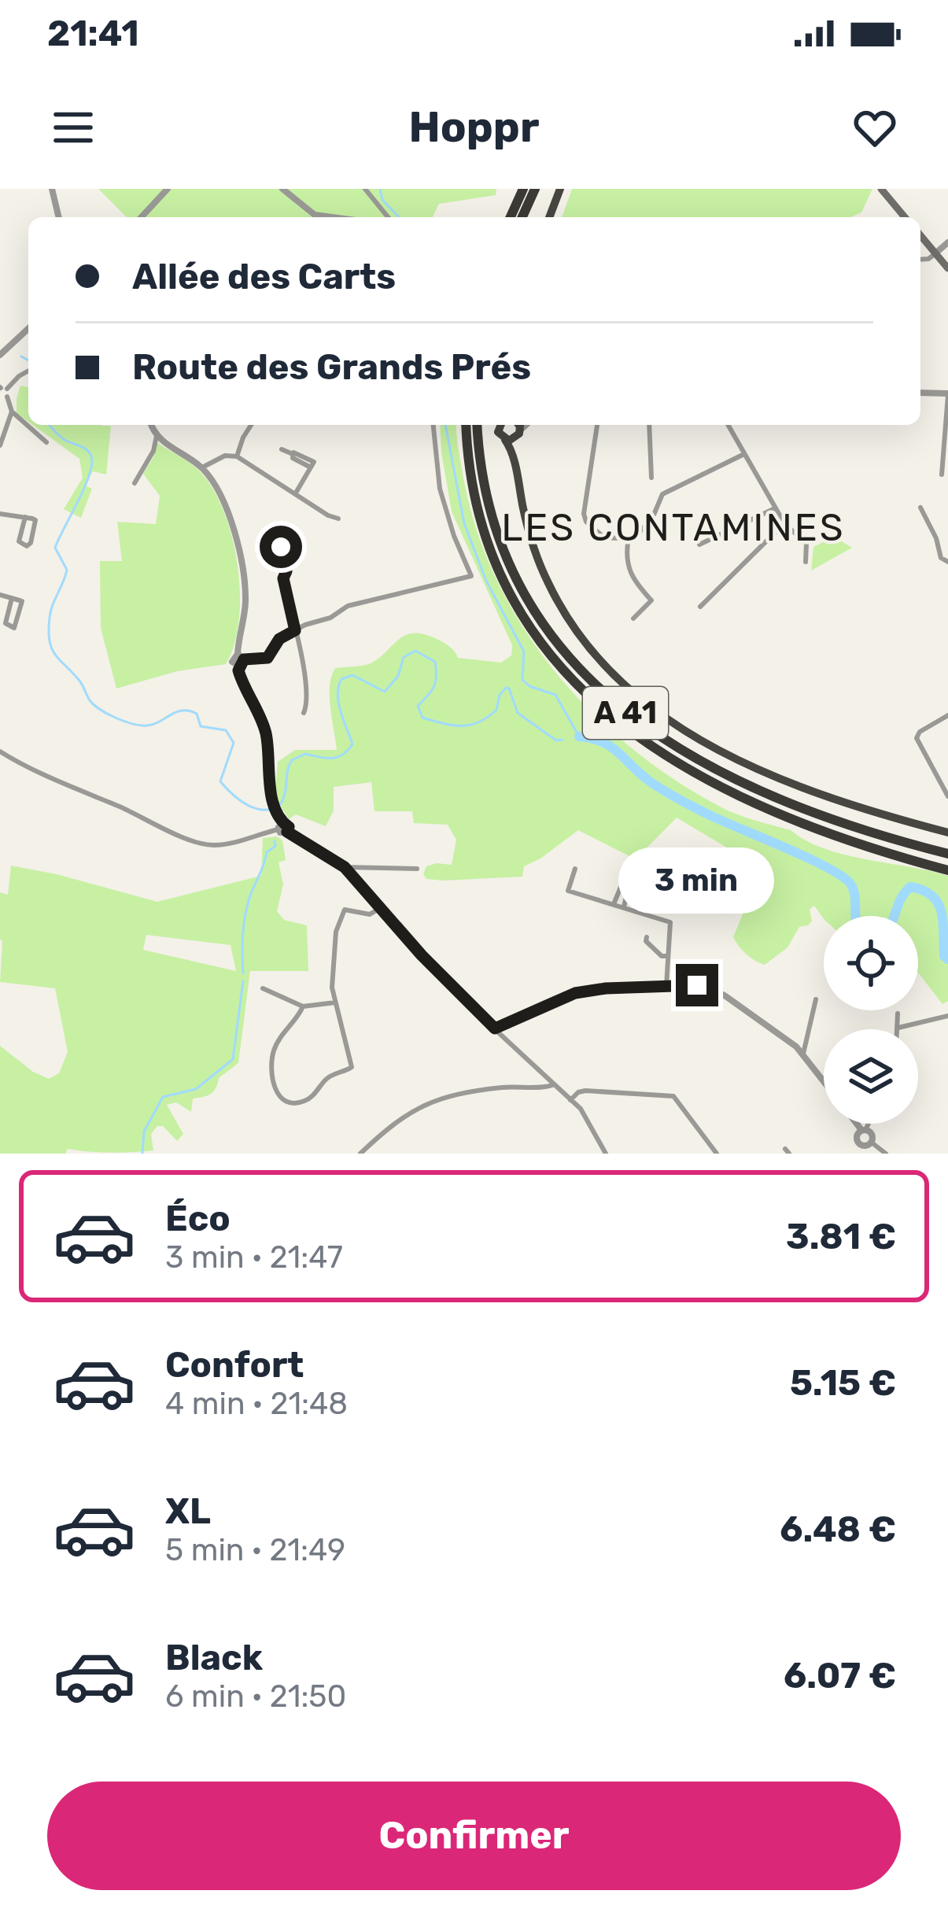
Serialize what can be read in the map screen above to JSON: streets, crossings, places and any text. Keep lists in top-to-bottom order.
{
  "streets": {
    "highway": ["A 41"]
  },
  "districts": ["LES CONTAMINES"],
  "page": {
    "status": "21:41",
    "header": "Hoppr",
    "banner": ["Allée des Carts", "Route des Grands Prés"],
    "bubble": "3 min",
    "list": [
      {
        "name": "Éco",
        "note": "3 min · 21:47",
        "value": "3.81 €"
      },
      {
        "name": "Confort",
        "note": "4 min · 21:48",
        "value": "5.15 €"
      },
      {
        "name": "XL",
        "note": "5 min · 21:49",
        "value": "6.48 €"
      },
      {
        "name": "Black",
        "note": "6 min · 21:50",
        "value": "6.07 €"
      }
    ],
    "buttons": "Confirmer"
  }
}
